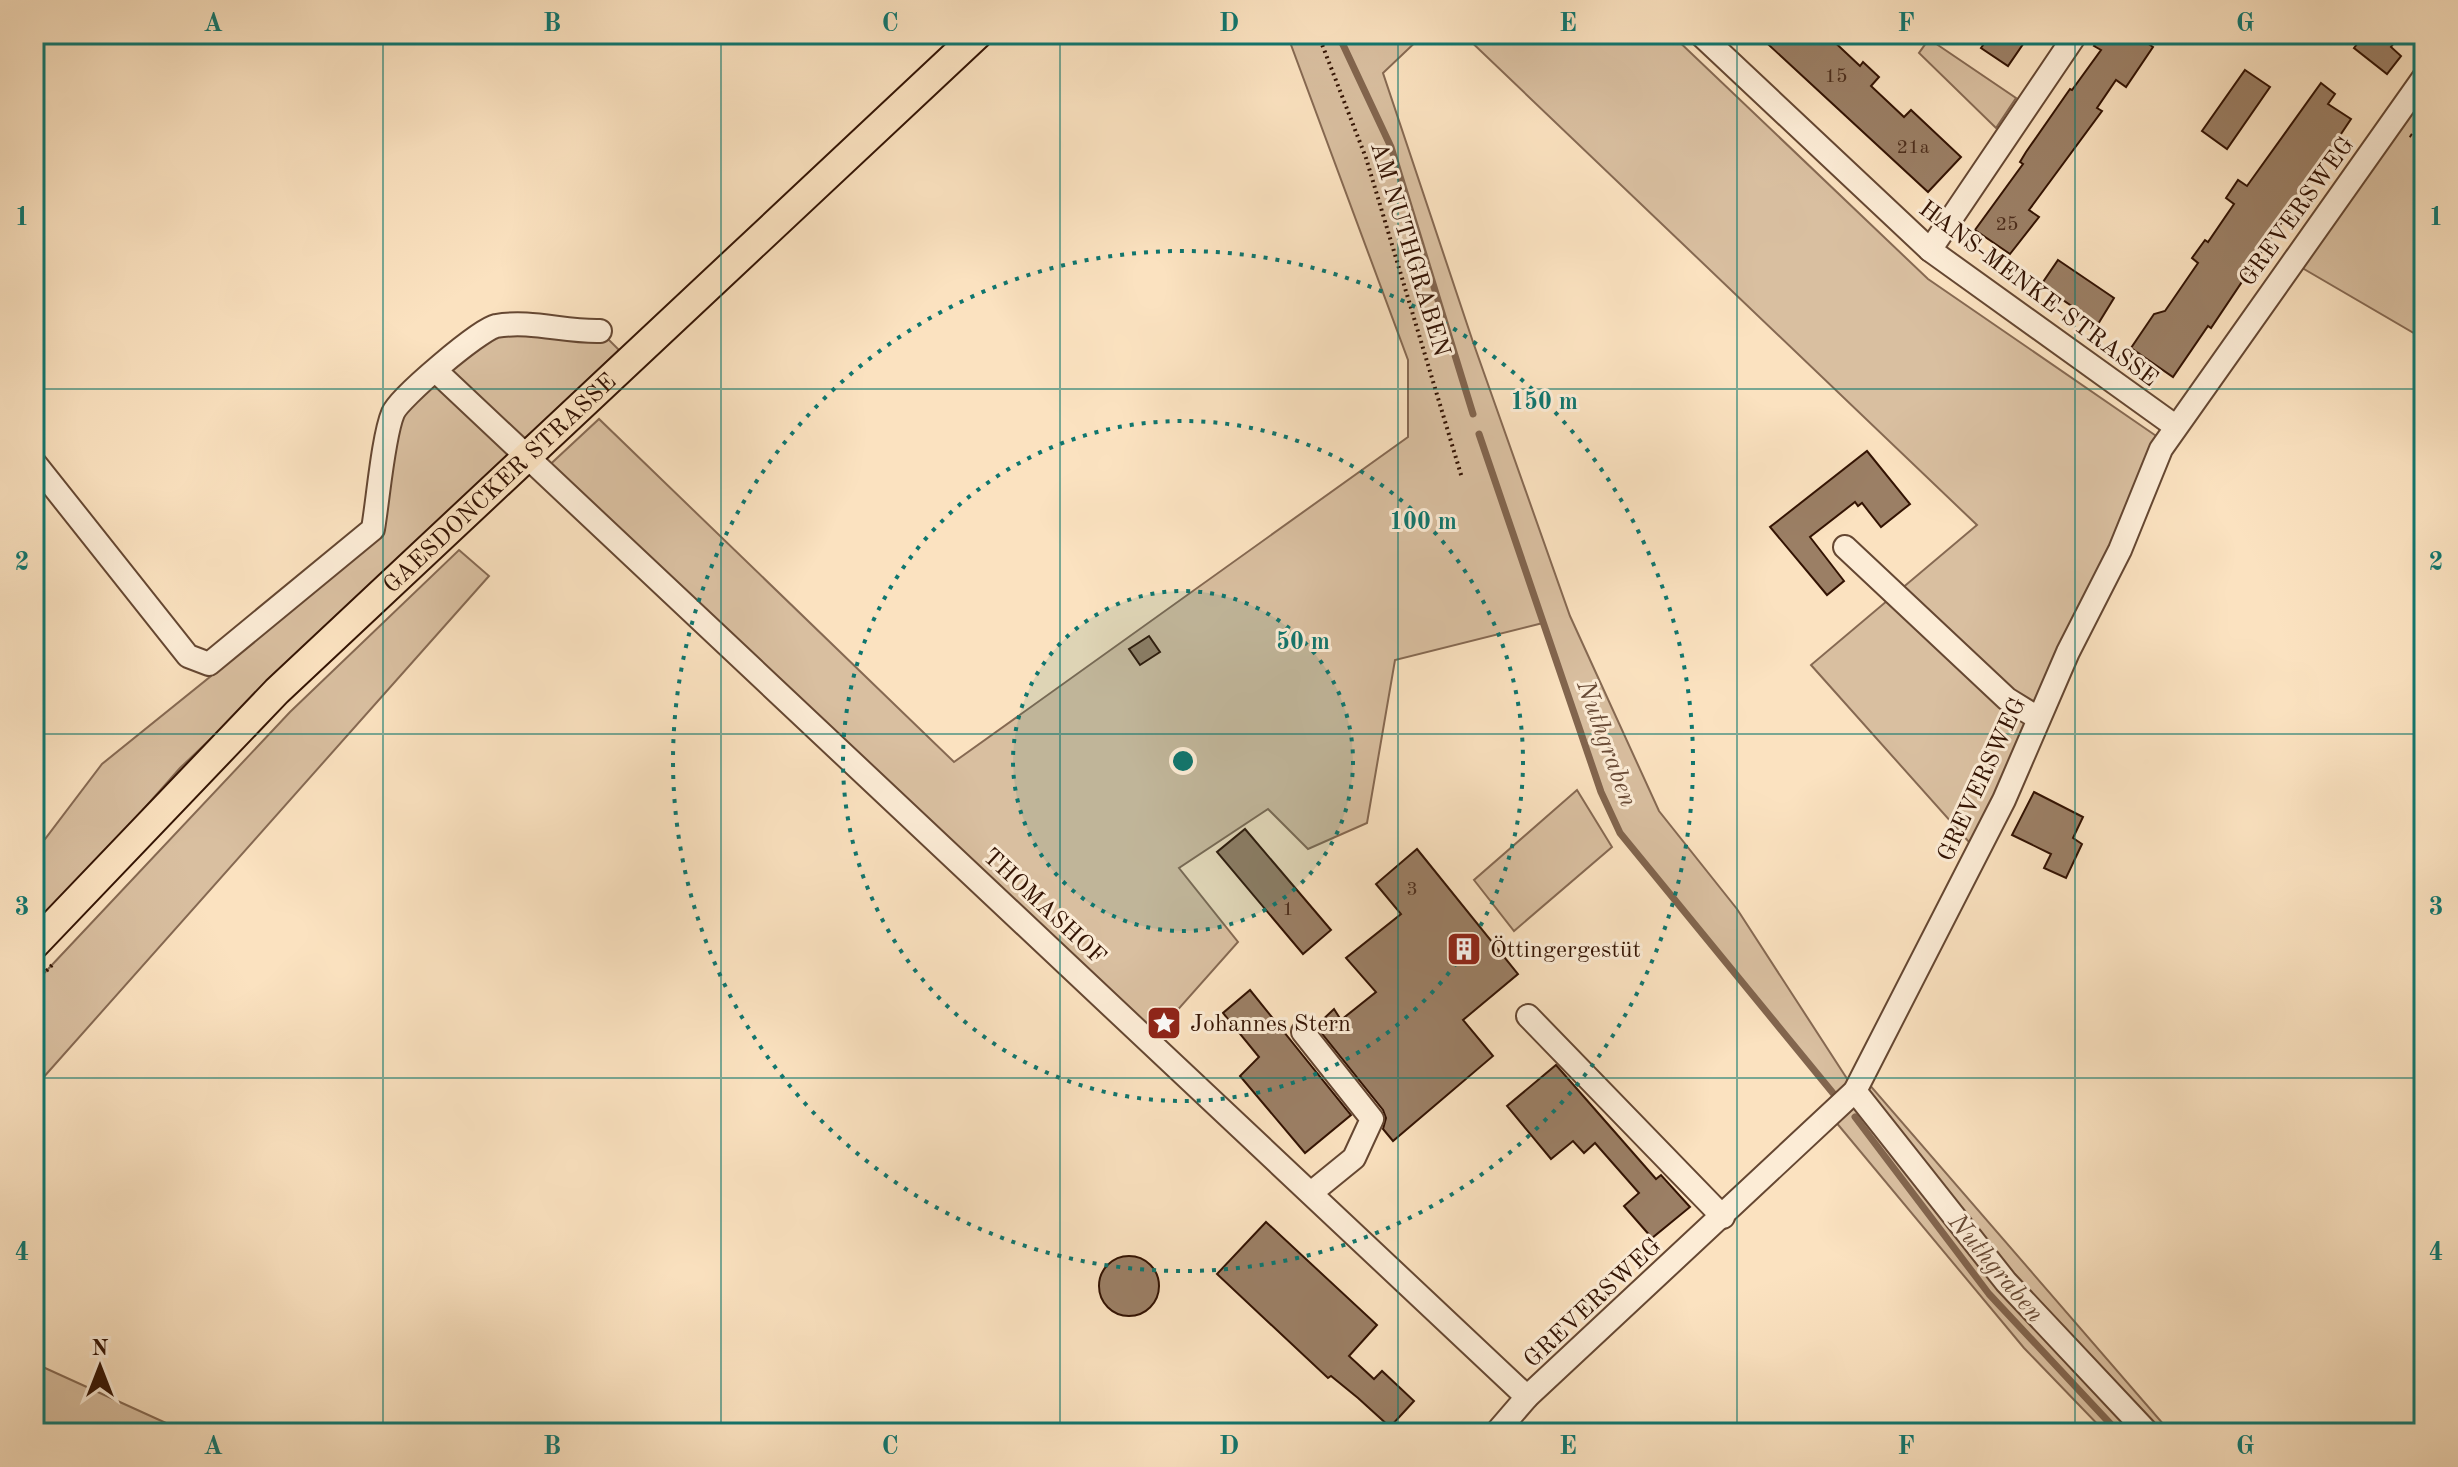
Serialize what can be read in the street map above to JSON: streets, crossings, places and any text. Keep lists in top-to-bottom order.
{
  "streets": {
    "main road": ["GAESDONCKER STRASSE"],
    "street": ["GREVERSWEG", "HANS-MENKE-STRASSE", "THOMASHOF"],
    "path": ["AM NUTHGRABEN"]
  },
  "crossings": [
    ["GREVERSWEG", "HANS-MENKE-STRASSE"],
    ["GREVERSWEG", "THOMASHOF"],
    ["GAESDONCKER STRASSE", "THOMASHOF"]
  ],
  "water": ["Nuthgraben"],
  "places": {
    "building": ["Öttingergestüt"],
    "place": ["Johannes Stern"]
  },
  "house_numbers": [
    "15",
    "21a",
    "25",
    "3",
    "1"
  ],
  "north": "top",
  "grid": {
    "columns": [
      "A",
      "B",
      "C",
      "D",
      "E",
      "F",
      "G"
    ],
    "rows": [
      "1",
      "2",
      "3",
      "4"
    ]
  },
  "rings": ["150 m", "100 m", "50 m"]
}
